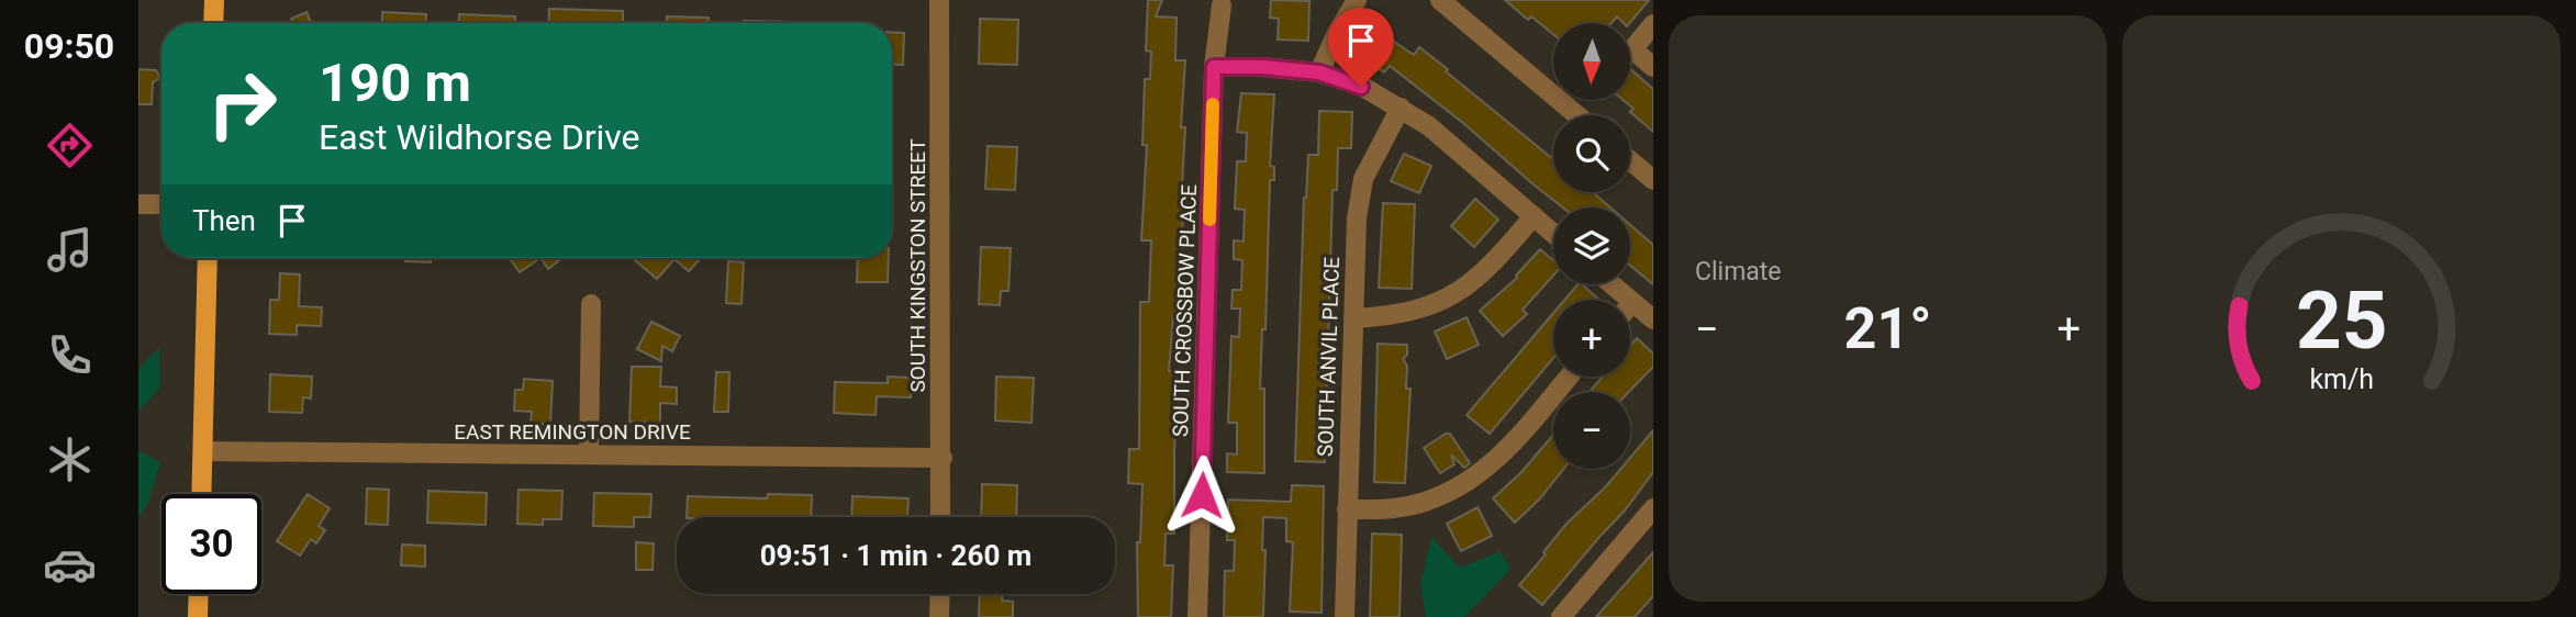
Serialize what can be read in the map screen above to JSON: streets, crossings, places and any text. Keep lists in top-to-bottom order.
{
  "streets": {
    "street": [
      "SOUTH KINGSTON STREET",
      "SOUTH CROSSBOW PLACE",
      "SOUTH ANVIL PLACE",
      "EAST REMINGTON DRIVE"
    ]
  },
  "crossings": [
    ["SOUTH KINGSTON STREET", "EAST REMINGTON DRIVE"]
  ],
  "north": "bottom",
  "page": {
    "tabs": "09:50",
    "tile": "Climate",
    "map_buttons": ["+", "−"],
    "turn": ["190 m", "East Wildhorse Drive"],
    "then": "Then",
    "heat": ["−", "21°", "+"],
    "limit": "30",
    "trip": "09:51 · 1 min · 260 m",
    "gauge": ["25", "km/h"]
  }
}
